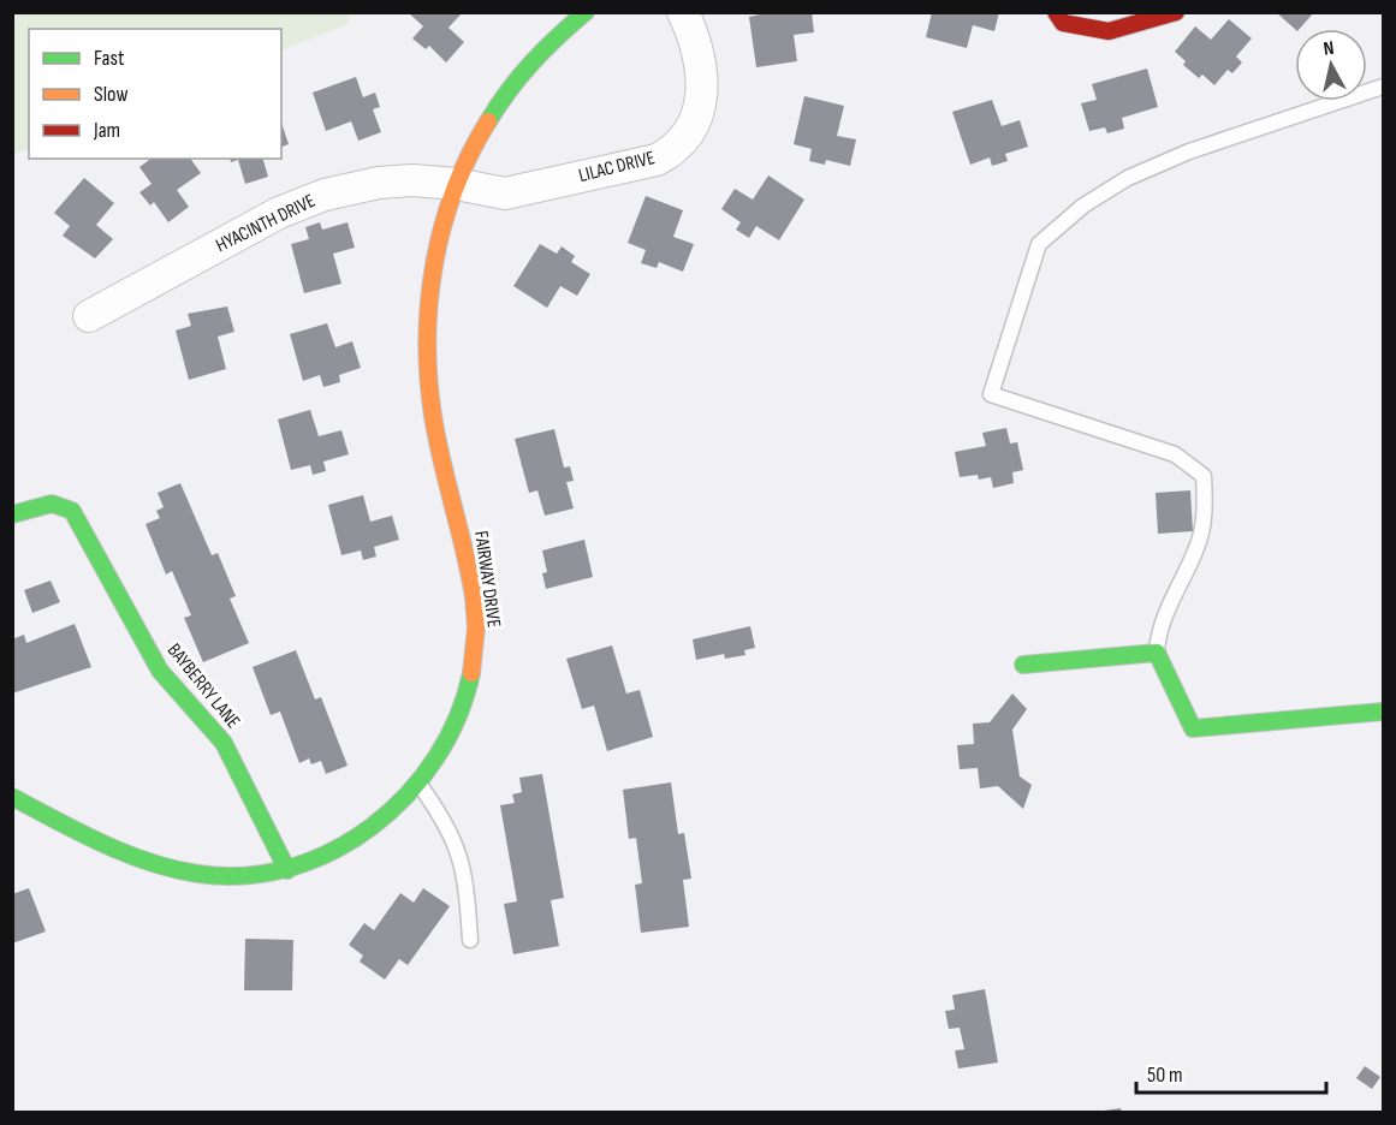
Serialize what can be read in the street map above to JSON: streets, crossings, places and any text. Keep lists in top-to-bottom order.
{
  "streets": {
    "street": [
      "LILAC DRIVE",
      "HYACINTH DRIVE",
      "FAIRWAY DRIVE",
      "BAYBERRY LANE"
    ]
  },
  "crossings": [
    ["LILAC DRIVE", "HYACINTH DRIVE"],
    ["LILAC DRIVE", "FAIRWAY DRIVE"],
    ["HYACINTH DRIVE", "FAIRWAY DRIVE"],
    ["FAIRWAY DRIVE", "BAYBERRY LANE"]
  ],
  "legend": ["Fast", "Slow", "Jam"],
  "scale_bar": "50 m",
  "north": "top"
}
